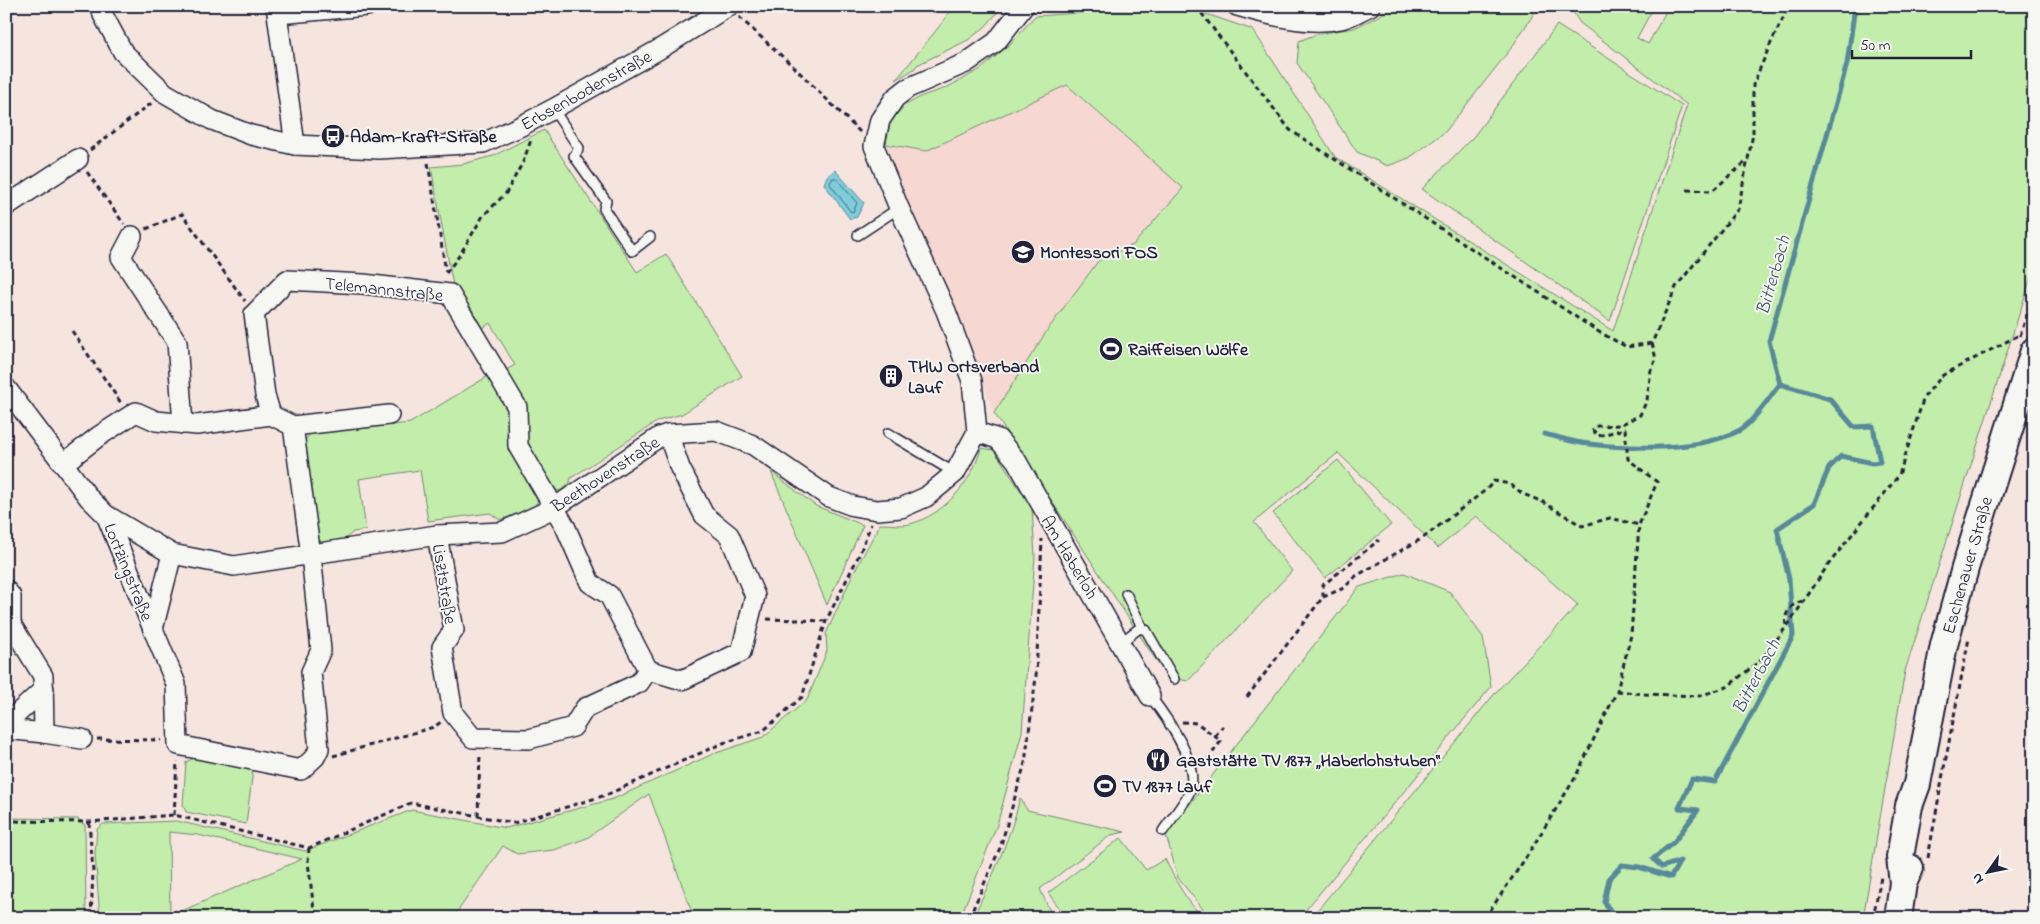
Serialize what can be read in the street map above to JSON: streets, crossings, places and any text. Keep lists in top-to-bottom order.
{
  "streets": {
    "main road": ["Eschenauer Straße"],
    "street": [
      "Erbsenbodenstraße",
      "Telemannstraße",
      "Beethovenstraße",
      "Am Haberloh",
      "Lortzingstraße",
      "Lisztstraße"
    ]
  },
  "crossings": [
    ["Telemannstraße", "Beethovenstraße"],
    ["Beethovenstraße", "Am Haberloh"],
    ["Beethovenstraße", "Lortzingstraße"],
    ["Beethovenstraße", "Lisztstraße"]
  ],
  "water": ["Bitterbach"],
  "places": {
    "bus stop": ["Adam-Kraft-Straße"],
    "school or university": ["Montessori FOS"],
    "sports": ["Raiffeisen Wölfe", "TV 1877 Lauf"],
    "building": ["THW Ortsverband Lauf"],
    "restaurant": ["Gaststätte TV 1877 „Haberlohstuben“"]
  },
  "scale_bar": "50 m",
  "north": "bottom left"
}
